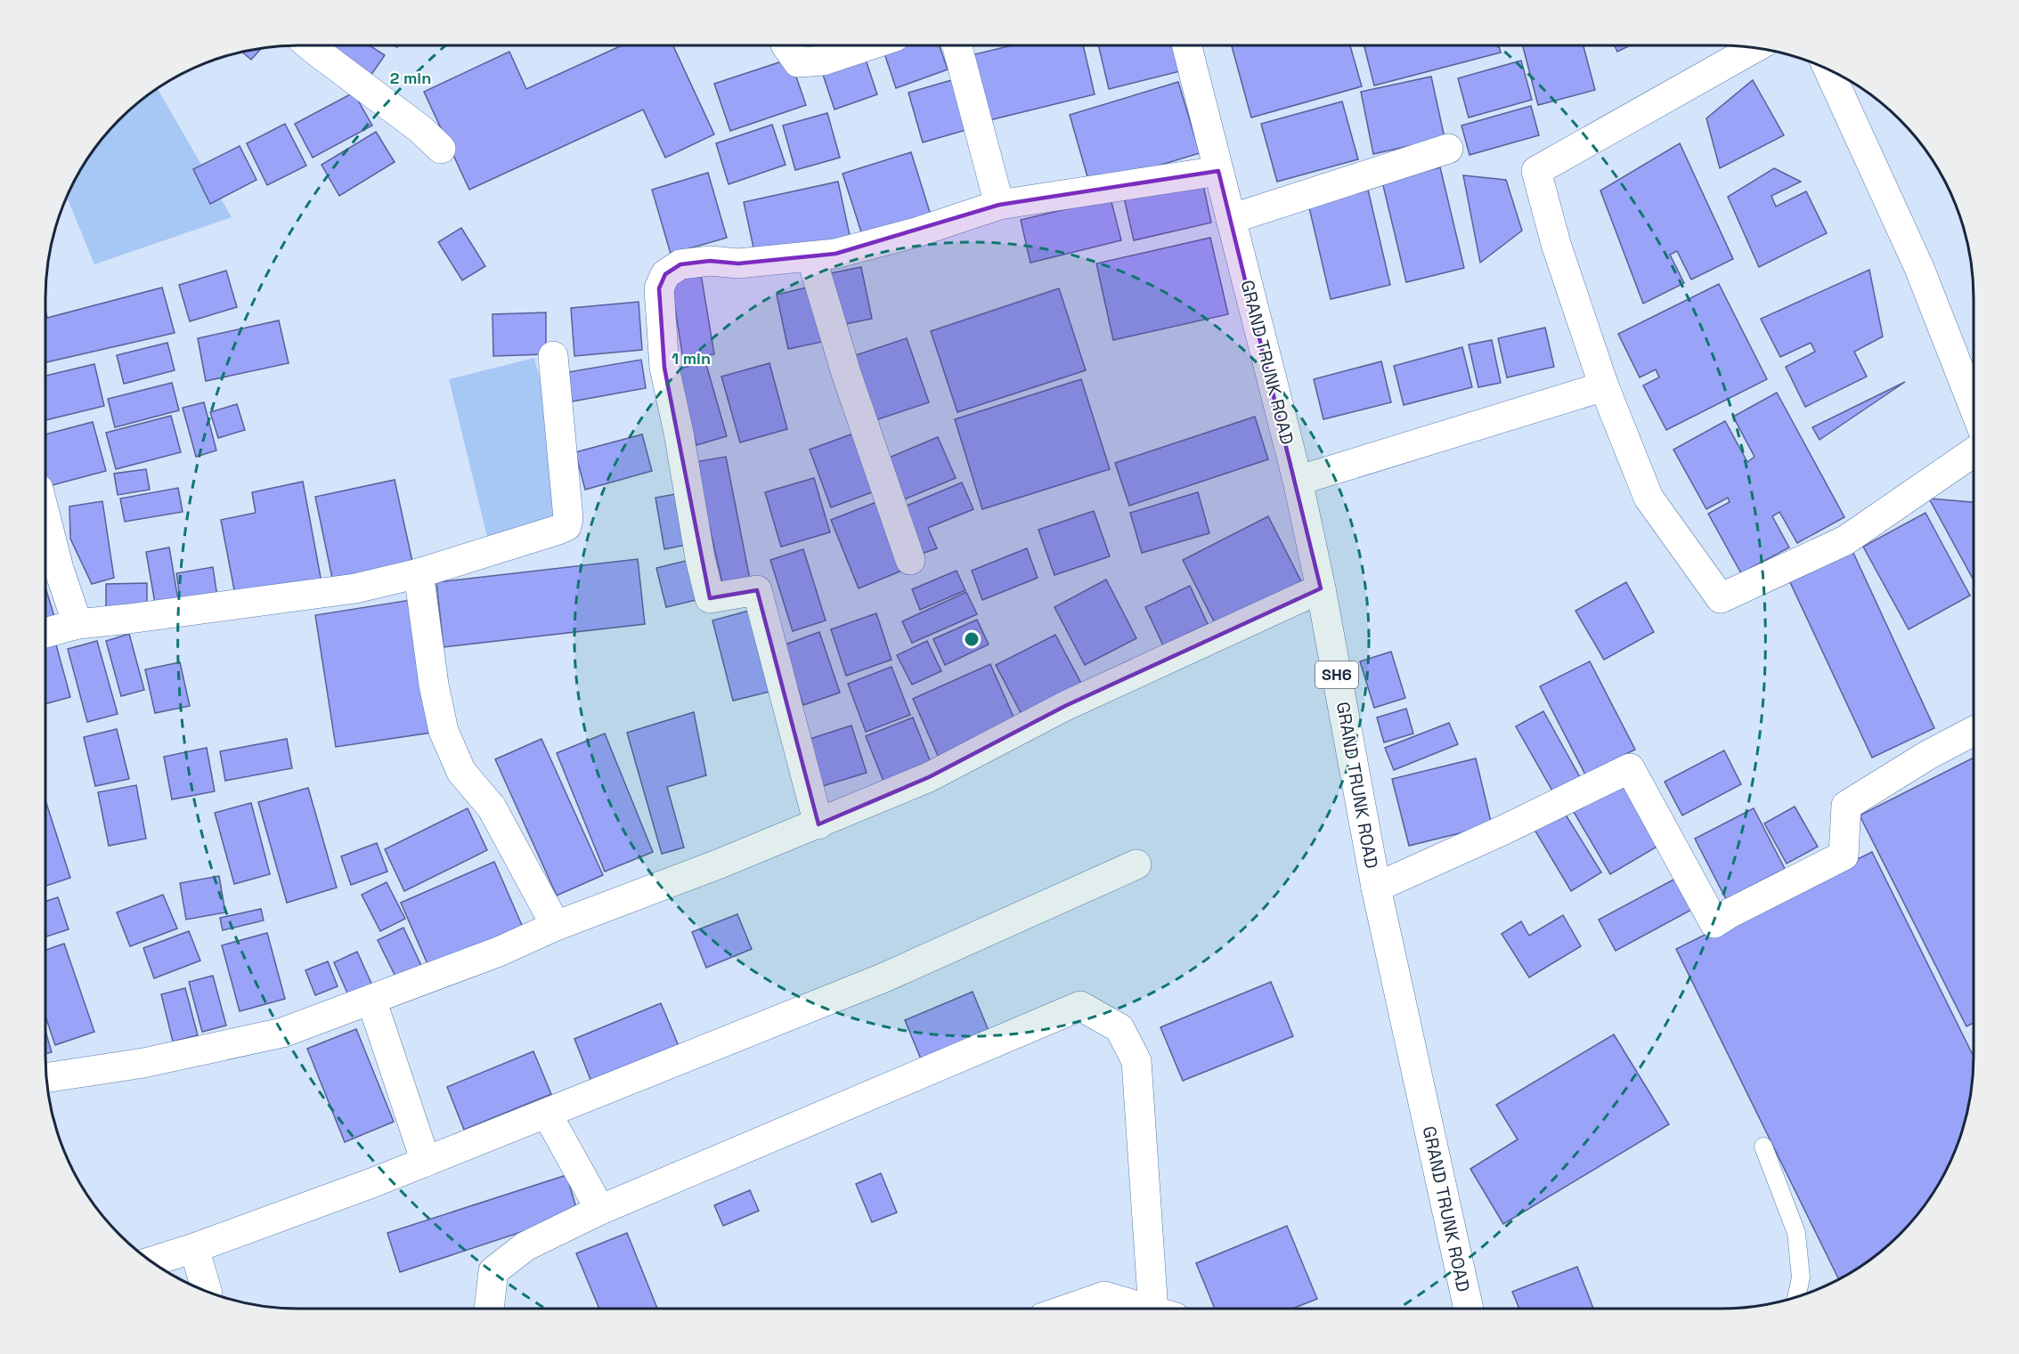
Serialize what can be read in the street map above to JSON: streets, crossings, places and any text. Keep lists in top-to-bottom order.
{
  "streets": {
    "street": ["GRAND TRUNK ROAD", "SH6"]
  },
  "rings": ["2 min", "1 min"]
}
